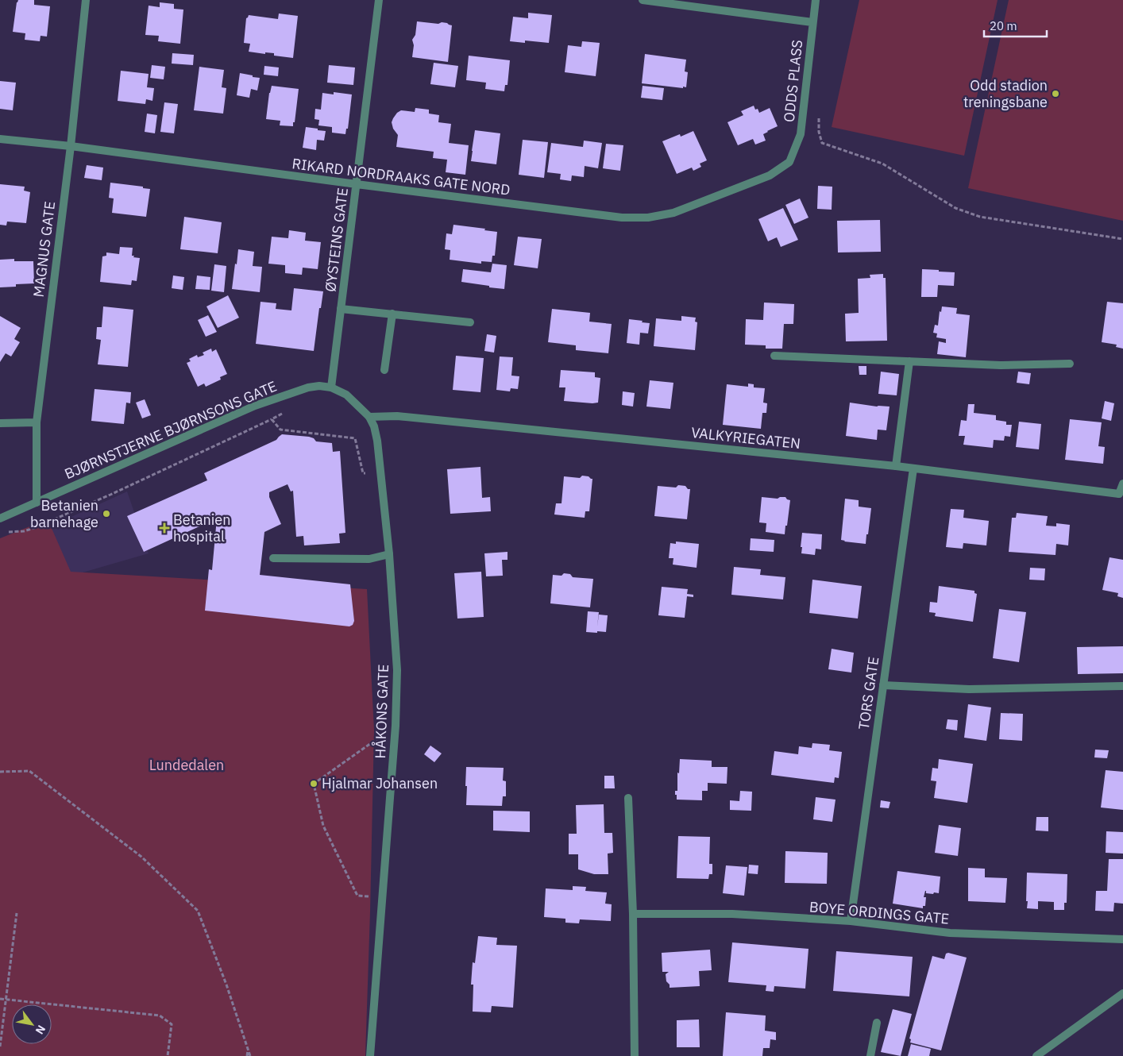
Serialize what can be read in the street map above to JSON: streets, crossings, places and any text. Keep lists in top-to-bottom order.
{
  "streets": {
    "street": [
      "ODDS PLASS",
      "RIKARD NORDRAAKS GATE NORD",
      "ØYSTEINS GATE",
      "MAGNUS GATE",
      "BJØRNSTJERNE BJØRNSONS GATE",
      "VALKYRIEGATEN",
      "TORS GATE",
      "HÅKONS GATE",
      "BOYE ORDINGS GATE"
    ]
  },
  "crossings": [
    ["ODDS PLASS", "RIKARD NORDRAAKS GATE NORD"],
    ["RIKARD NORDRAAKS GATE NORD", "ØYSTEINS GATE"],
    ["RIKARD NORDRAAKS GATE NORD", "MAGNUS GATE"],
    ["ØYSTEINS GATE", "BJØRNSTJERNE BJØRNSONS GATE"],
    ["MAGNUS GATE", "BJØRNSTJERNE BJØRNSONS GATE"],
    ["BJØRNSTJERNE BJØRNSONS GATE", "VALKYRIEGATEN"],
    ["BJØRNSTJERNE BJØRNSONS GATE", "HÅKONS GATE"],
    ["VALKYRIEGATEN", "TORS GATE"],
    ["VALKYRIEGATEN", "HÅKONS GATE"],
    ["TORS GATE", "BOYE ORDINGS GATE"]
  ],
  "parks": ["Lundedalen"],
  "places": {
    "other": ["Odd stadion treningsbane", "Betanien barnehage", "Hjalmar Johansen"],
    "health": ["Betanien hospital"]
  },
  "scale_bar": "20 m",
  "north": "bottom right"
}
